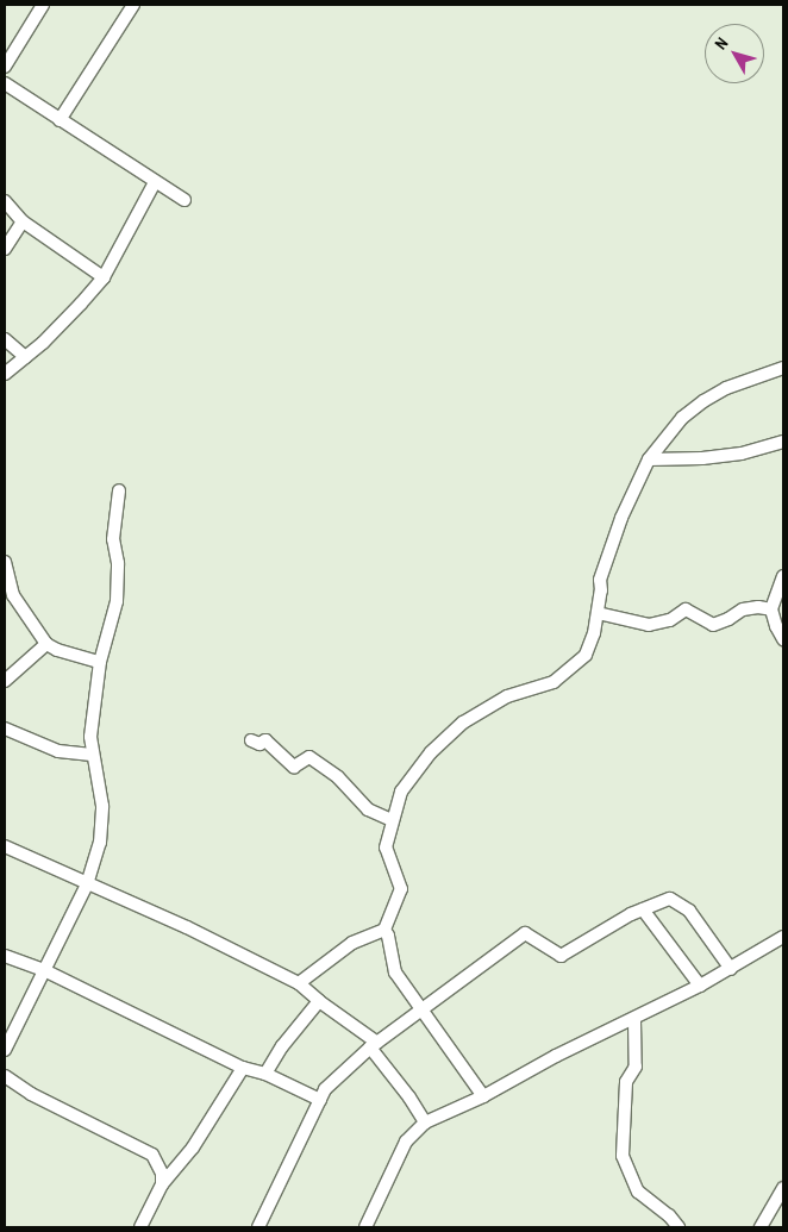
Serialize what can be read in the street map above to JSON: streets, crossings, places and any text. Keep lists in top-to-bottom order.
{
  "north": "top left"
}
